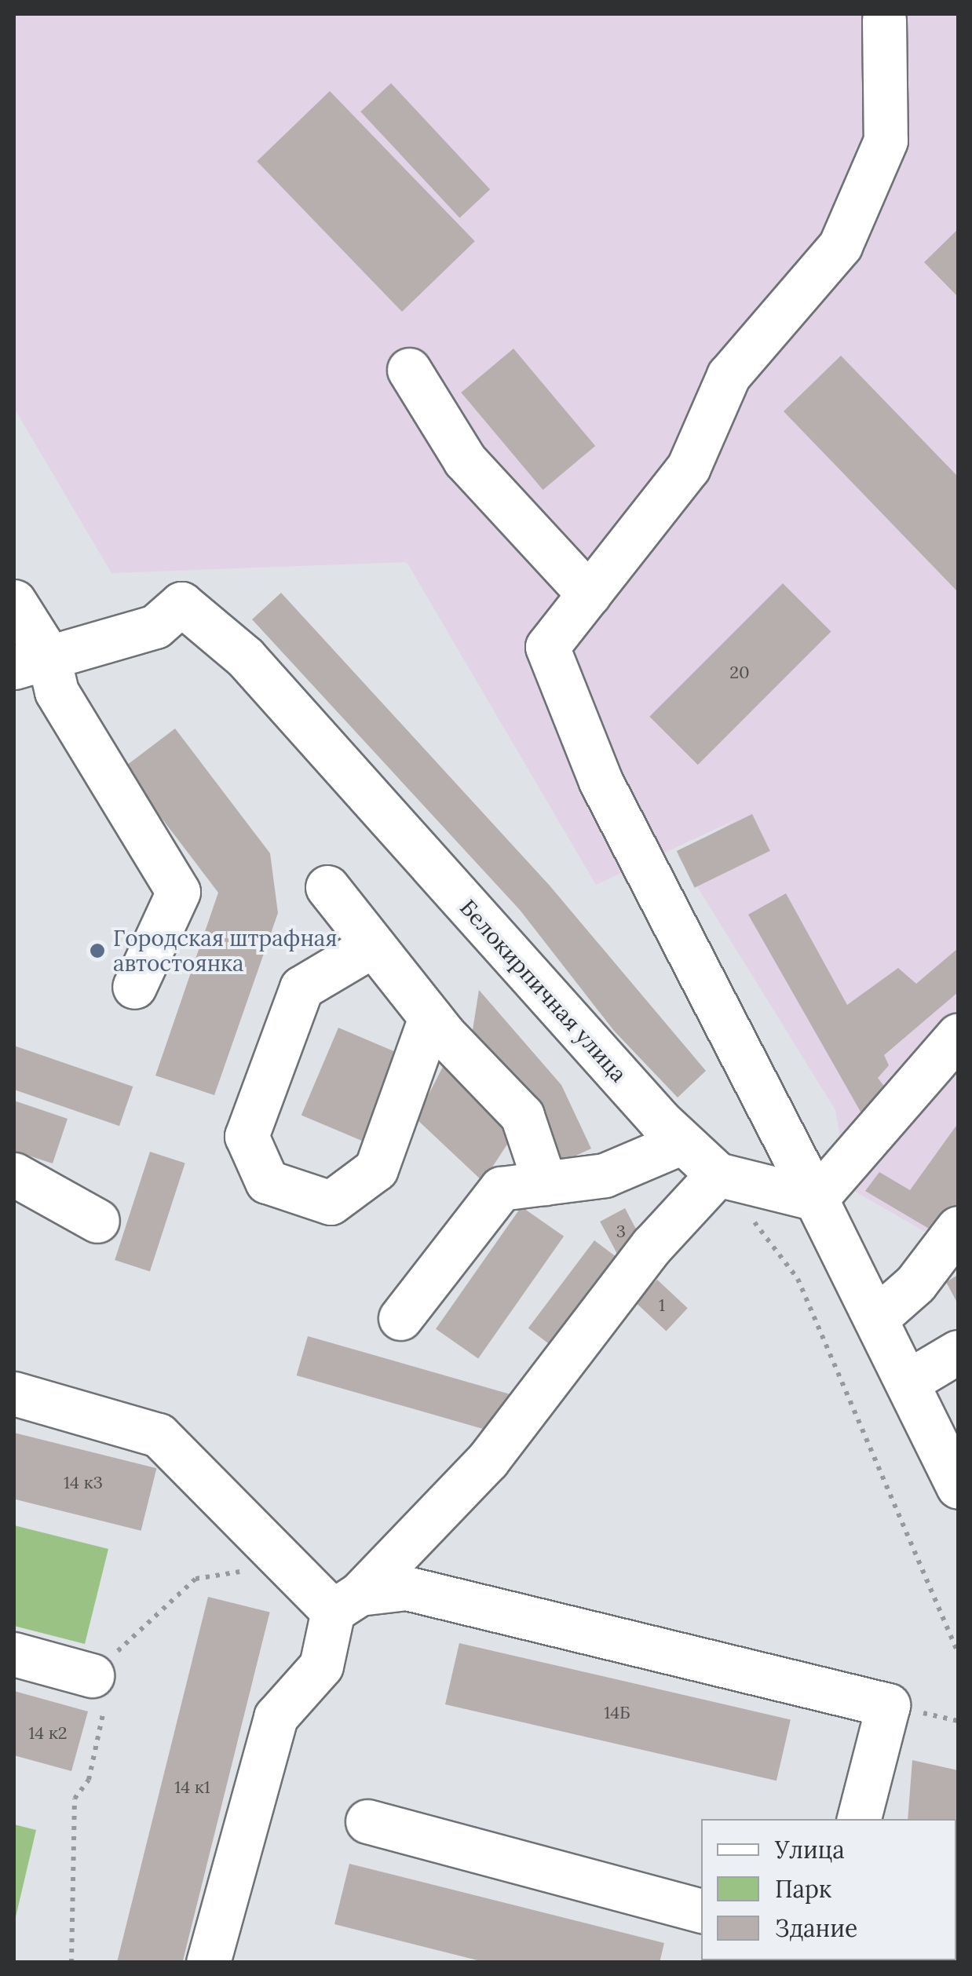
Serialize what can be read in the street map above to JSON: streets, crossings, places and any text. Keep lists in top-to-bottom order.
{
  "streets": {
    "street": ["Белокирпичная улица"]
  },
  "places": ["Городская штрафная автостоянка"],
  "house_numbers": [
    "20",
    "3",
    "1",
    "14 к3",
    "14Б",
    "14 к2",
    "14 к1"
  ],
  "legend": ["Улица", "Парк", "Здание"]
}
